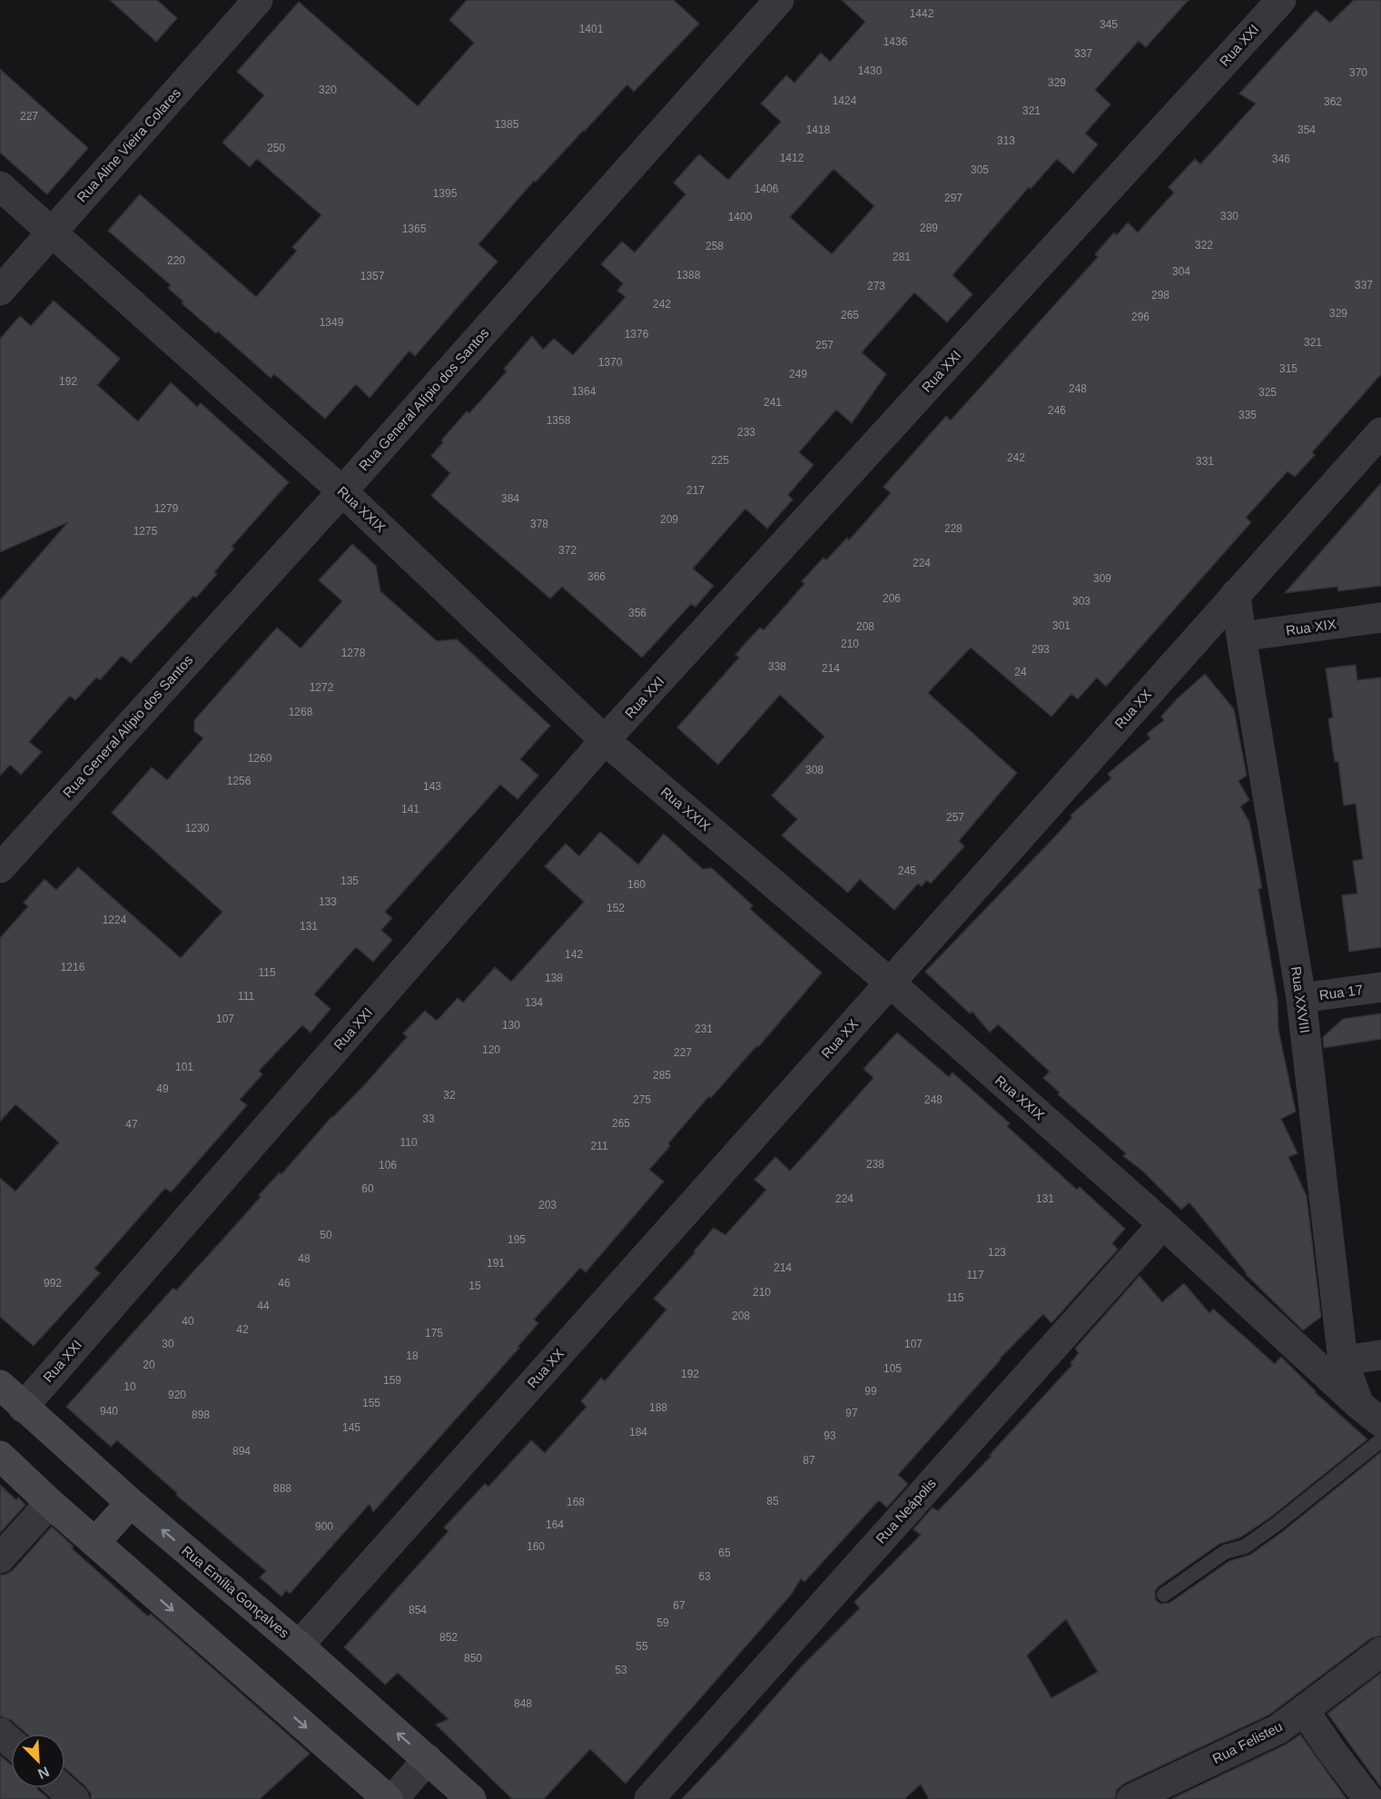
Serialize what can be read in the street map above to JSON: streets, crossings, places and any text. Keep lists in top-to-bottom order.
{
  "streets": {
    "street": [
      "Rua XXI",
      "Rua Aline Vieira Colares",
      "Rua General Alípio dos Santos",
      "Rua XXIX",
      "Rua XIX",
      "Rua XX",
      "Rua 17",
      "Rua XXVIII",
      "Rua Neápolis",
      "Rua Emília Gonçalves",
      "Rua Felisteu"
    ]
  },
  "crossings": [
    ["Rua XXI", "Rua XXIX"],
    ["Rua XXI", "Rua Emília Gonçalves"],
    ["Rua Aline Vieira Colares", "Rua XXIX"],
    ["Rua General Alípio dos Santos", "Rua XXIX"],
    ["Rua XXIX", "Rua XX"],
    ["Rua XXIX", "Rua XXVIII"],
    ["Rua XXIX", "Rua Neápolis"],
    ["Rua XIX", "Rua XXVIII"],
    ["Rua XX", "Rua XXVIII"],
    ["Rua XX", "Rua Emília Gonçalves"],
    ["Rua 17", "Rua XXVIII"]
  ],
  "house_numbers": [
    "1442",
    "345",
    "1401",
    "1436",
    "337",
    "1430",
    "370",
    "329",
    "320",
    "1424",
    "362",
    "321",
    "227",
    "1385",
    "1418",
    "354",
    "313",
    "250",
    "1412",
    "346",
    "305",
    "1406",
    "1395",
    "297",
    "330",
    "1400",
    "289",
    "1365",
    "322",
    "258",
    "281",
    "220",
    "304",
    "1388",
    "1357",
    "337",
    "273",
    "298",
    "242",
    "329",
    "265",
    "296",
    "1349",
    "1376",
    "321",
    "257",
    "1370",
    "315",
    "249",
    "192",
    "248",
    "1364",
    "325",
    "241",
    "246",
    "335",
    "1358",
    "233",
    "242",
    "225",
    "331",
    "217",
    "384",
    "1279",
    "209",
    "378",
    "228",
    "1275",
    "372",
    "224",
    "366",
    "309",
    "206",
    "303",
    "356",
    "301",
    "208",
    "210",
    "293",
    "1278",
    "338",
    "214",
    "24",
    "1272",
    "1268",
    "1260",
    "308",
    "1256",
    "143",
    "141",
    "257",
    "1230",
    "245",
    "135",
    "160",
    "133",
    "152",
    "1224",
    "131",
    "142",
    "1216",
    "115",
    "138",
    "111",
    "134",
    "107",
    "130",
    "231",
    "120",
    "227",
    "101",
    "285",
    "49",
    "32",
    "275",
    "248",
    "33",
    "265",
    "47",
    "110",
    "211",
    "238",
    "106",
    "60",
    "224",
    "131",
    "203",
    "50",
    "195",
    "123",
    "48",
    "191",
    "214",
    "117",
    "992",
    "46",
    "15",
    "210",
    "115",
    "44",
    "208",
    "40",
    "42",
    "175",
    "30",
    "107",
    "18",
    "20",
    "105",
    "192",
    "159",
    "10",
    "99",
    "920",
    "155",
    "188",
    "940",
    "97",
    "898",
    "145",
    "184",
    "93",
    "894",
    "87",
    "888",
    "85",
    "168",
    "164",
    "900",
    "160",
    "65",
    "63",
    "67",
    "854",
    "59",
    "852",
    "55",
    "850",
    "53",
    "848"
  ],
  "north": "bottom right"
}
